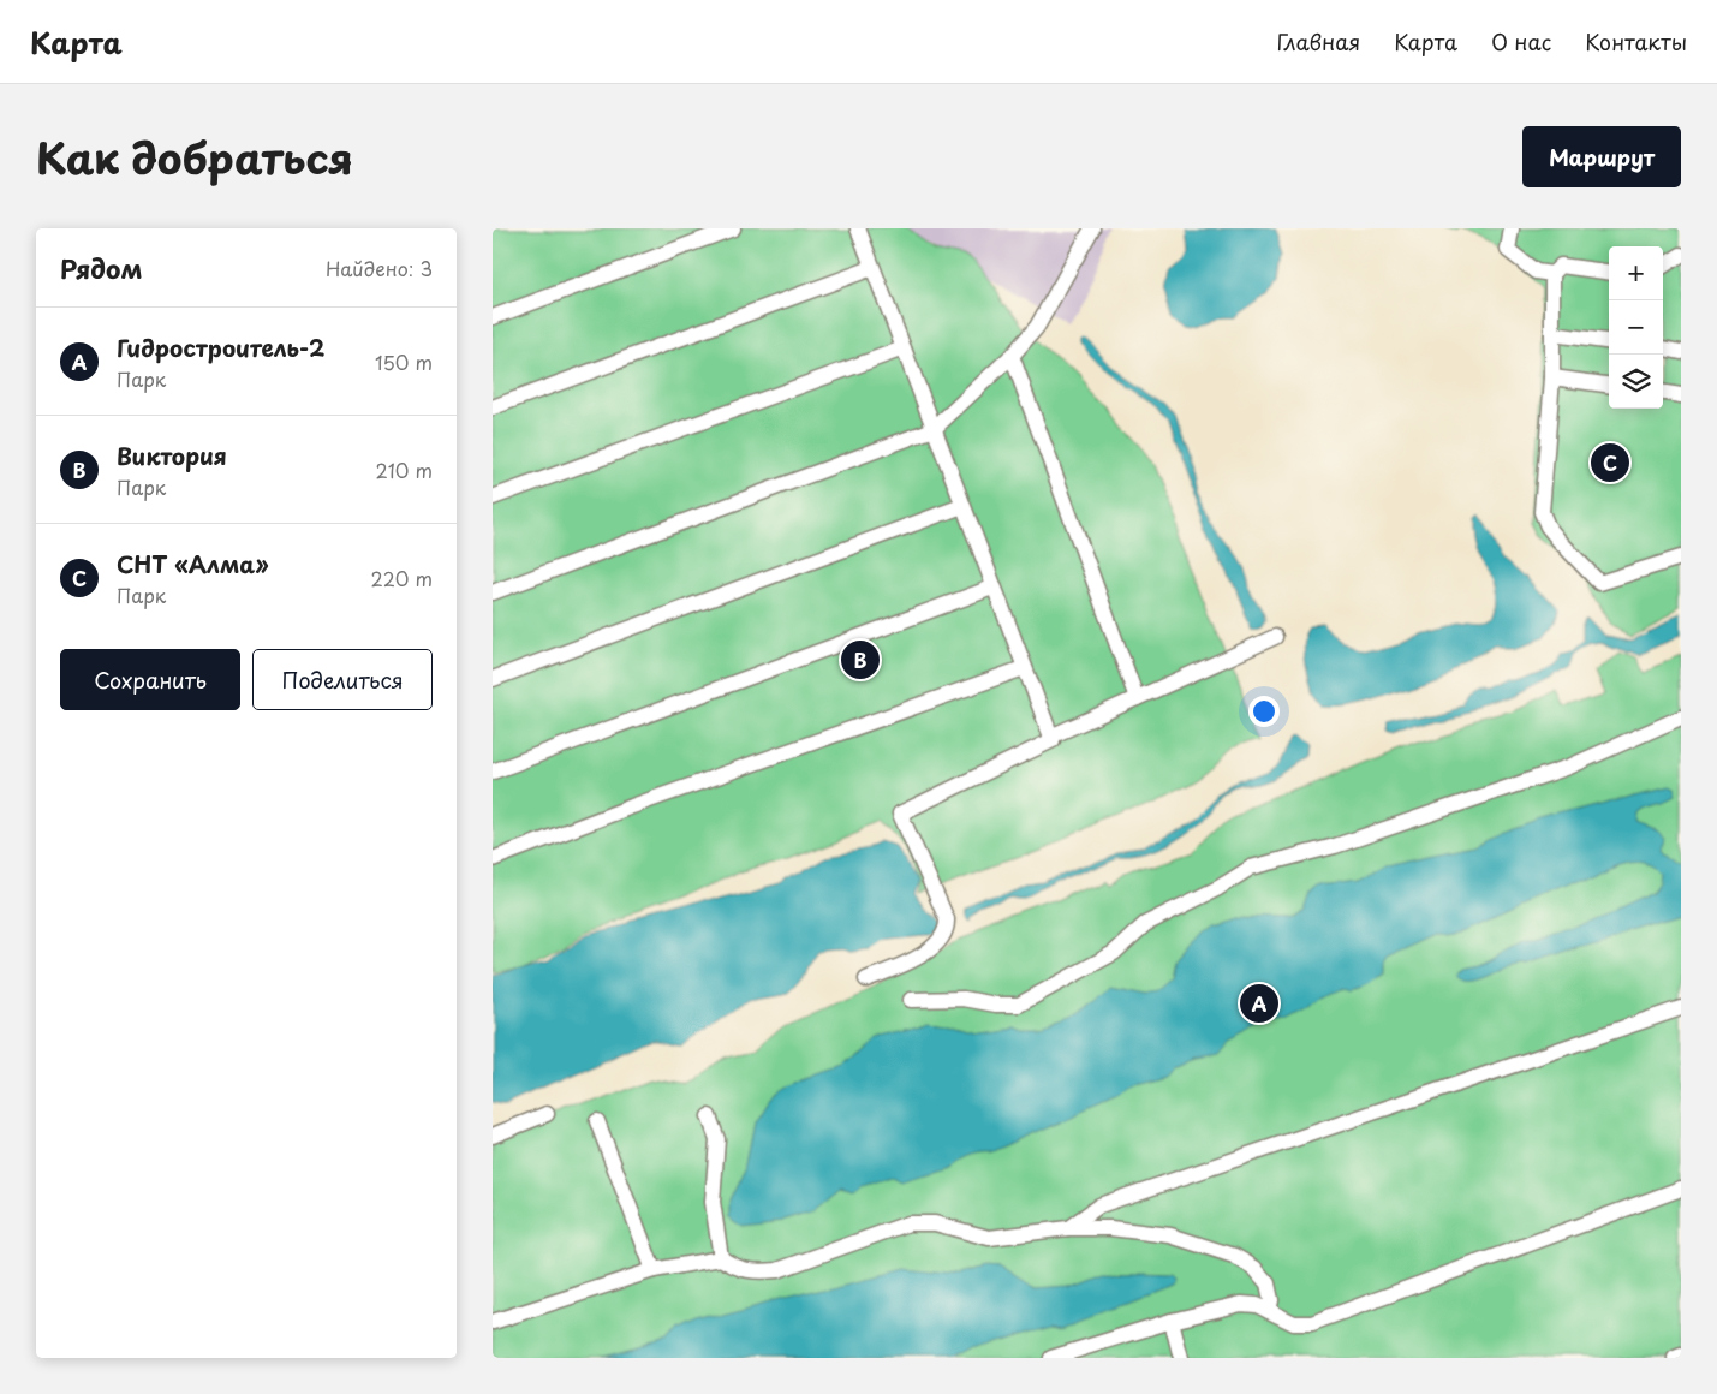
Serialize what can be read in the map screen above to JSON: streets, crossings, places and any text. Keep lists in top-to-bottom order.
{
  "page": {
    "header": "Карта",
    "nav": [
      "Главная",
      "Карта",
      "О нас",
      "Контакты"
    ],
    "title": "Как добраться",
    "buttons": [
      "Маршрут",
      ["Сохранить", "Поделиться"]
    ],
    "heading": ["Рядом", "Найдено: 3"],
    "map_buttons": ["+", "−"],
    "list": [
      {
        "mark": "A",
        "name": "Гидростроитель-2",
        "note": "Парк",
        "value": "150 m"
      },
      {
        "mark": "B",
        "name": "Виктория",
        "note": "Парк",
        "value": "210 m"
      },
      {
        "mark": "C",
        "name": "СНТ «Алма»",
        "note": "Парк",
        "value": "220 m"
      }
    ],
    "pins": ["C", "B", "A"]
  }
}
